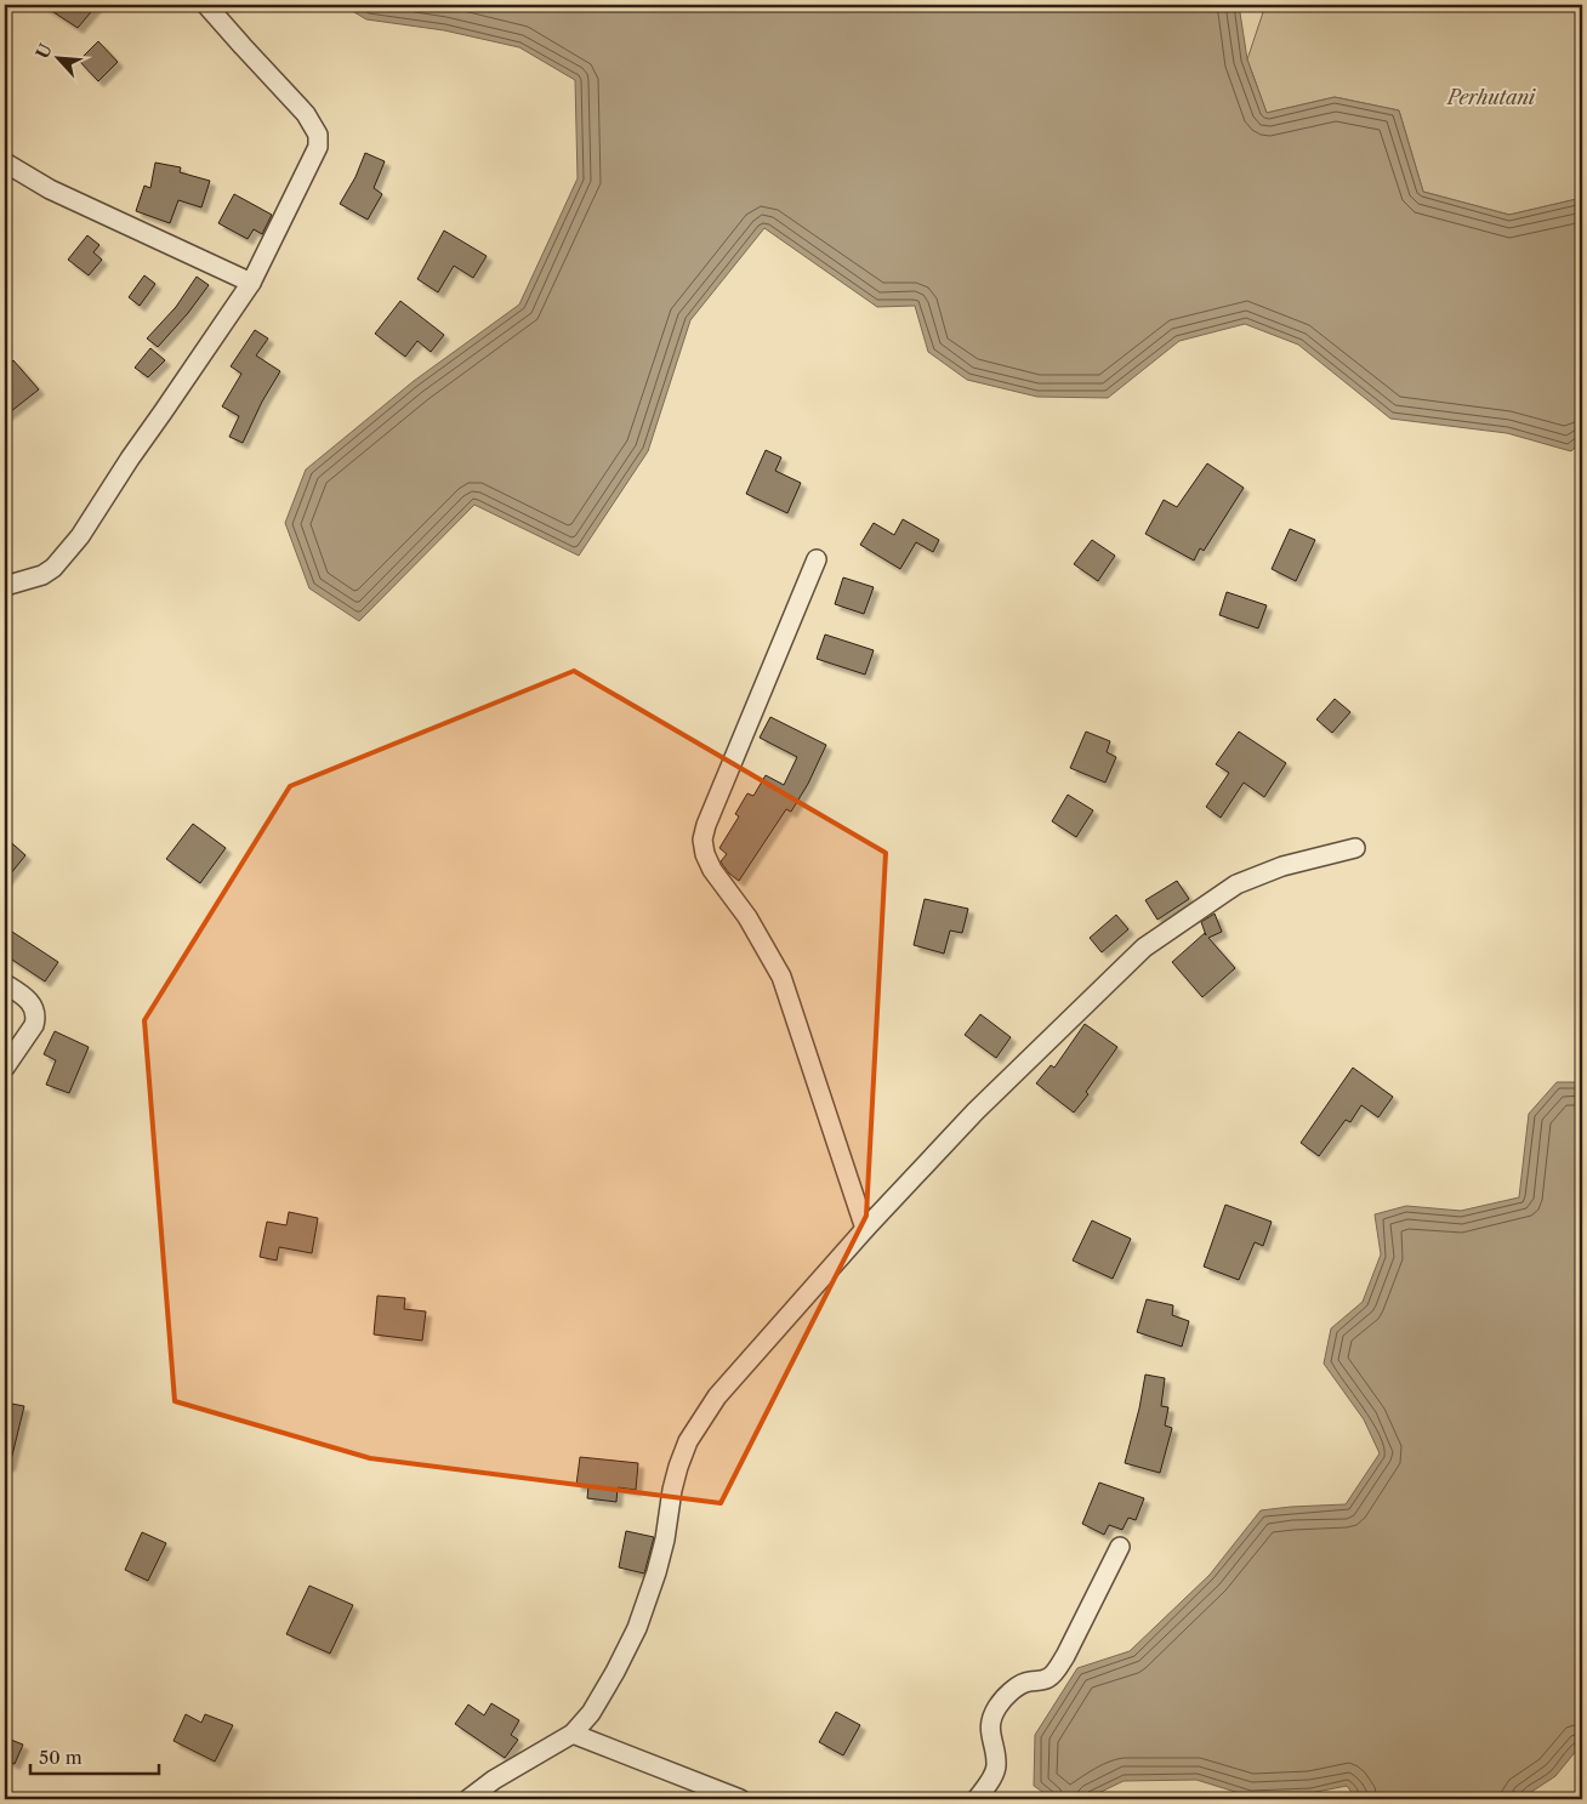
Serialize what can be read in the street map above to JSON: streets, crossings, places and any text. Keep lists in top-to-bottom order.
{
  "parks": ["Perhutani"],
  "scale_bar": "50 m",
  "north": "top left"
}
